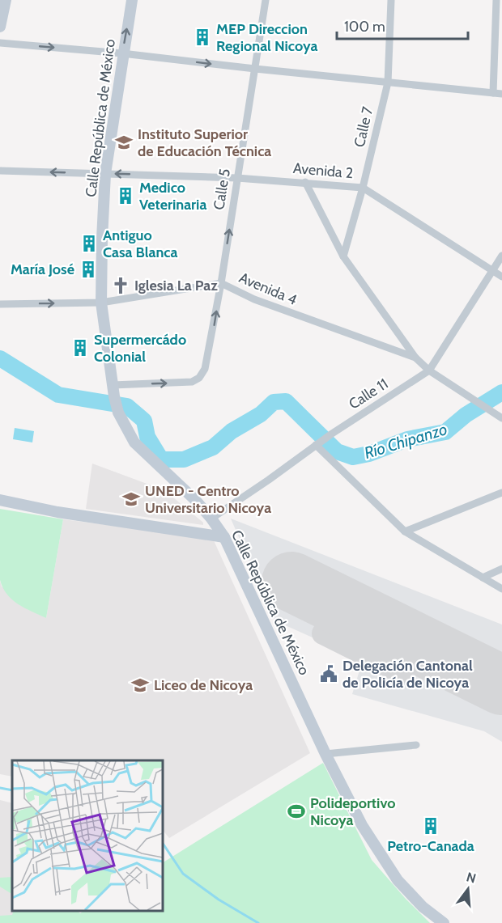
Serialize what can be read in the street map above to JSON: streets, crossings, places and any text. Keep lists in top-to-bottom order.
{
  "streets": {
    "main road": ["Calle República de México"],
    "street": [
      "Calle 7",
      "Avenida 2",
      "Calle 5",
      "Avenida 4",
      "Calle 11"
    ]
  },
  "crossings": [
    ["Calle República de México", "Avenida 2"],
    ["Calle República de México", "Calle 5"],
    ["Calle República de México", "Avenida 4"],
    ["Calle República de México", "Calle 11"],
    ["Calle 7", "Avenida 2"],
    ["Avenida 2", "Calle 5"],
    ["Avenida 2", "Calle 11"],
    ["Calle 5", "Avenida 4"],
    ["Avenida 4", "Calle 11"]
  ],
  "one_way": ["Avenida 2", "Calle 5"],
  "water": ["Río Chipanzo"],
  "places": {
    "building": [
      "MEP Direccion Regional Nicoya",
      "Medico Veterinaria",
      "Antiguo Casa Blanca",
      "María José",
      "Supermercádo Colonial",
      "Petro-Canada"
    ],
    "school or university": ["Instituto Superior de Educación Técnica", "UNED - Centro Universitario Nicoya", "Liceo de Nicoya"],
    "church": ["Iglesia La Paz"],
    "public building": ["Delegación Cantonal de Policía de Nicoya"],
    "sports": ["Polideportivo Nicoya"]
  },
  "scale_bar": "100 m",
  "north": "top"
}
